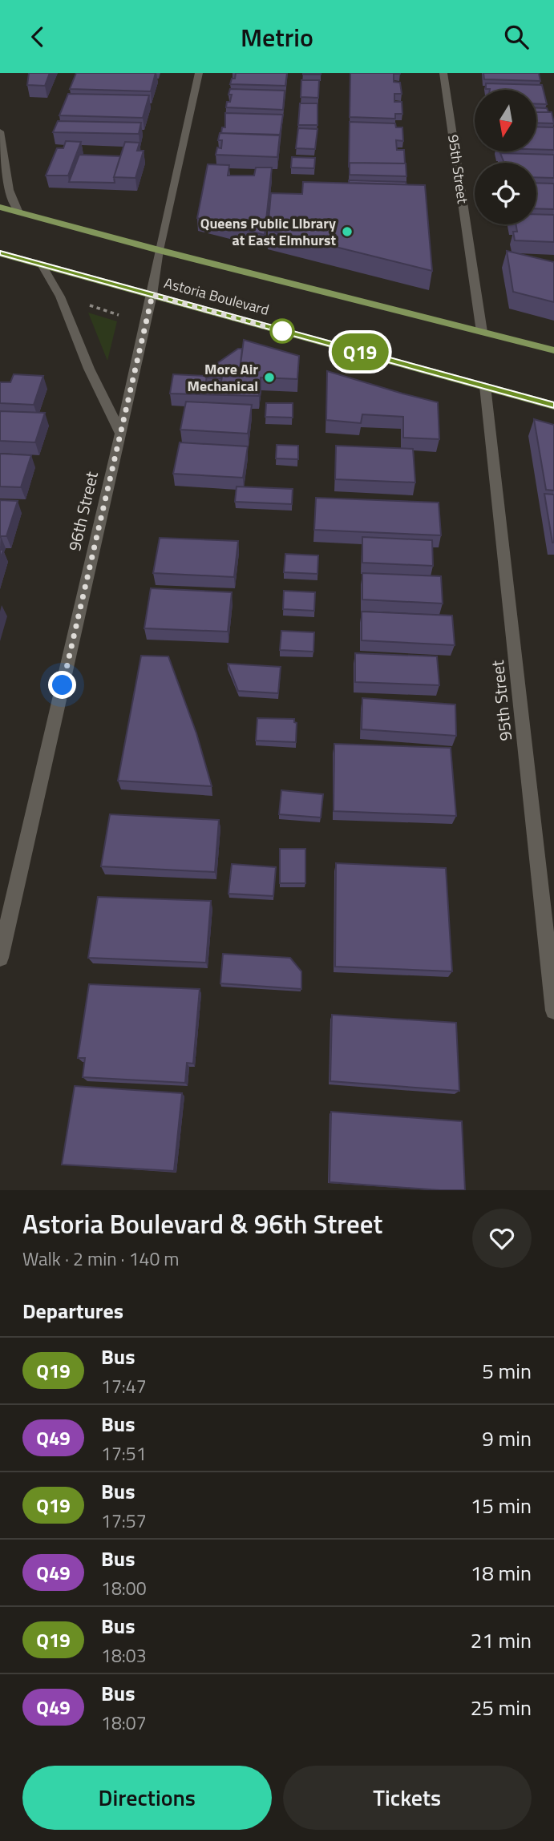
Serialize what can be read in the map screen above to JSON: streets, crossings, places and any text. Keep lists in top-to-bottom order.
{
  "streets": {
    "main road": ["Astoria Boulevard"],
    "street": ["95th Street", "96th Street"]
  },
  "crossings": [
    ["95th Street", "Astoria Boulevard"],
    ["Astoria Boulevard", "96th Street"]
  ],
  "places": ["Queens Public LIbrary at East Elmhurst", "More Air Mechanical"],
  "lines": ["bus line Q19"],
  "north": "bottom",
  "page": {
    "header": "Metrio",
    "on_map": "Q19",
    "heading": [
      ["Astoria Boulevard & 96th Street", "Walk · 2 min · 140 m"],
      "Departures"
    ],
    "list": [
      {
        "mark": "Q19",
        "name": "Bus",
        "note": "17:47",
        "value": "5 min"
      },
      {
        "mark": "Q49",
        "name": "Bus",
        "note": "17:51",
        "value": "9 min"
      },
      {
        "mark": "Q19",
        "name": "Bus",
        "note": "17:57",
        "value": "15 min"
      },
      {
        "mark": "Q49",
        "name": "Bus",
        "note": "18:00",
        "value": "18 min"
      },
      {
        "mark": "Q19",
        "name": "Bus",
        "note": "18:03",
        "value": "21 min"
      },
      {
        "mark": "Q49",
        "name": "Bus",
        "note": "18:07",
        "value": "25 min"
      }
    ],
    "buttons": ["Directions", "Tickets"]
  }
}
